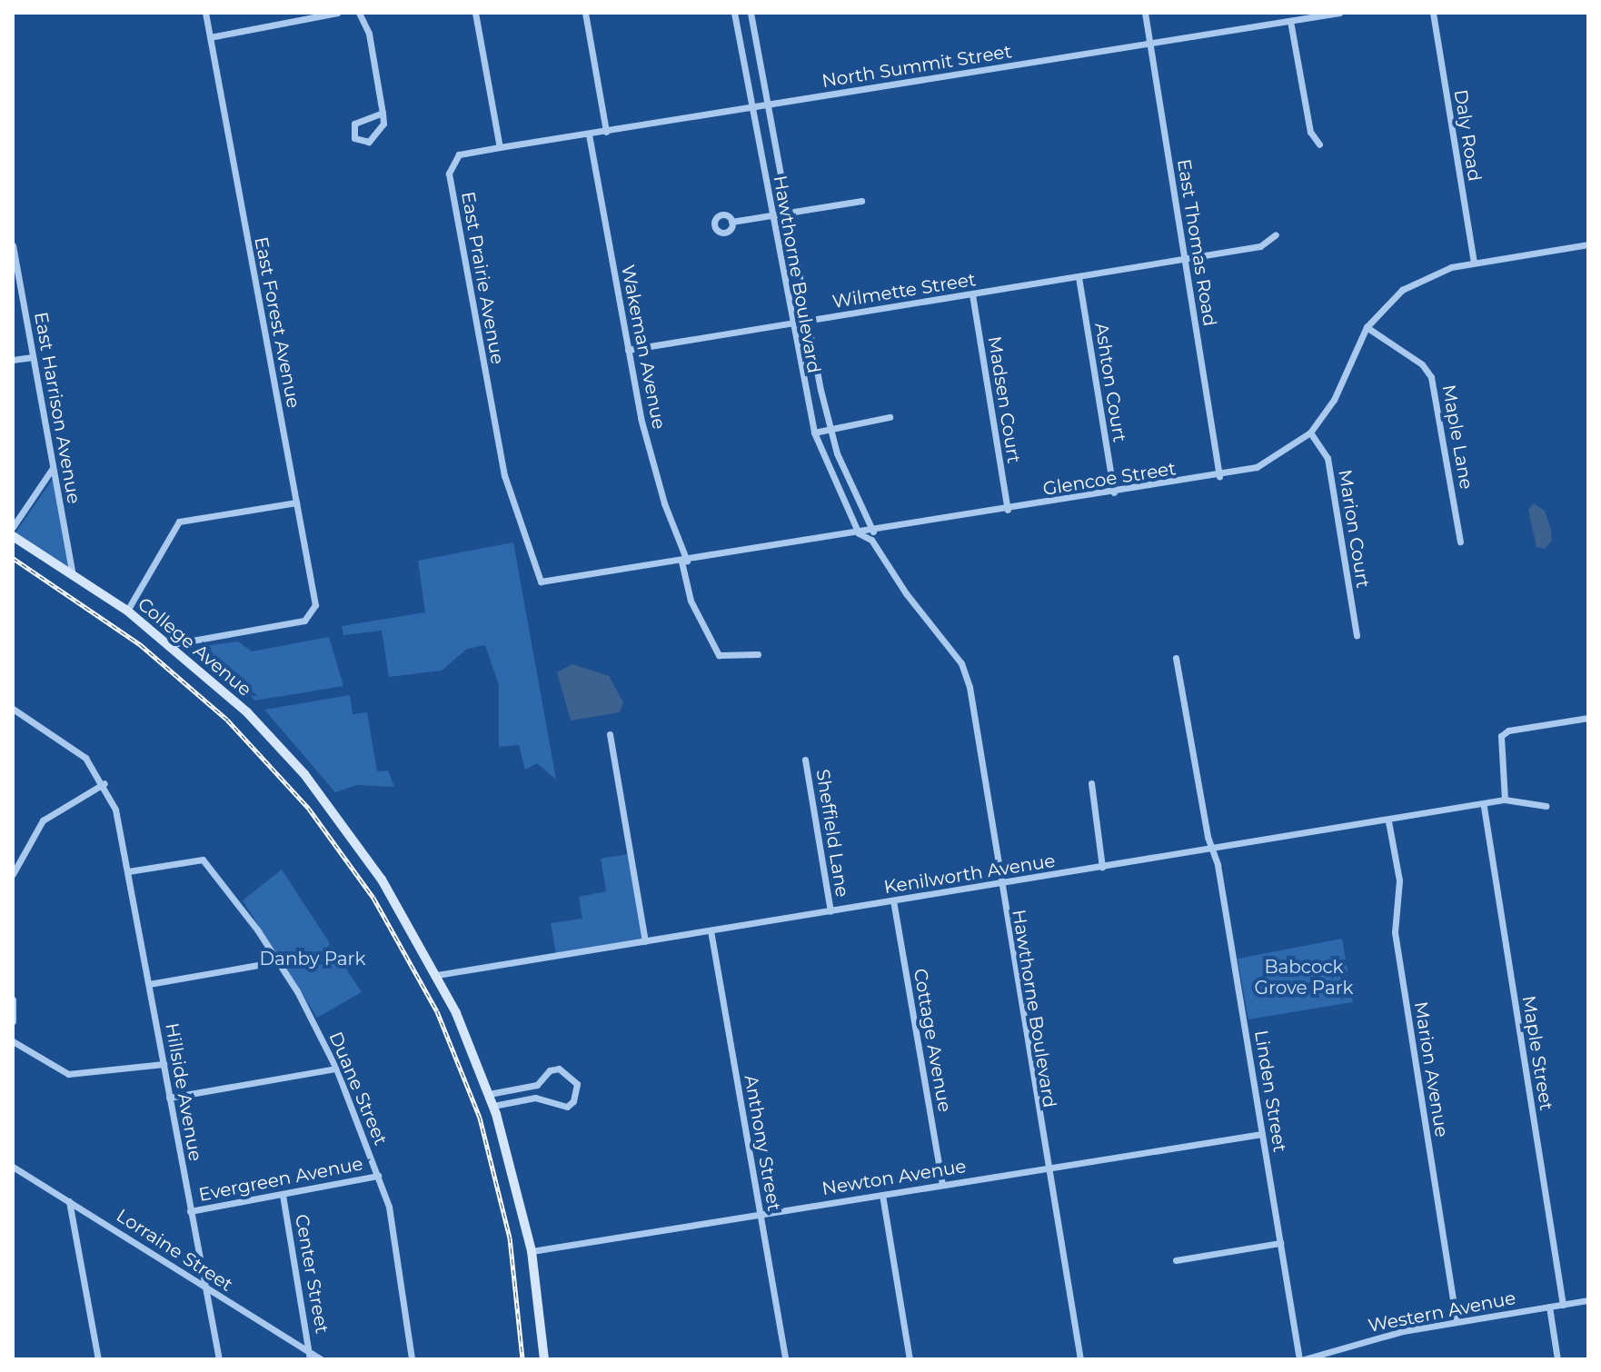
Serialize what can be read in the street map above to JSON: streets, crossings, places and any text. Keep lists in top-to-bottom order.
{
  "streets": {
    "street": [
      "North Summit Street",
      "Daly Road",
      "East Thomas Road",
      "Hawthorne Boulevard",
      "East Prairie Avenue",
      "Wilmette Street",
      "East Forest Avenue",
      "Wakeman Avenue",
      "Ashton Court",
      "Madsen Court",
      "East Harrison Avenue",
      "Maple Lane",
      "Glencoe Street",
      "Marion Court",
      "College Avenue",
      "Sheffield Lane",
      "Kenilworth Avenue",
      "Cottage Avenue",
      "Maple Street",
      "Marion Avenue",
      "Duane Street",
      "Linden Street",
      "Hillside Avenue",
      "Anthony Street",
      "Newton Avenue",
      "Evergreen Avenue",
      "Lorraine Street",
      "Center Street",
      "Western Avenue"
    ]
  },
  "crossings": [
    ["North Summit Street", "East Thomas Road"],
    ["North Summit Street", "Hawthorne Boulevard"],
    ["North Summit Street", "East Prairie Avenue"],
    ["North Summit Street", "Wakeman Avenue"],
    ["Daly Road", "Glencoe Street"],
    ["East Thomas Road", "Wilmette Street"],
    ["East Thomas Road", "Glencoe Street"],
    ["Hawthorne Boulevard", "Wilmette Street"],
    ["Hawthorne Boulevard", "Glencoe Street"],
    ["Hawthorne Boulevard", "Kenilworth Avenue"],
    ["Hawthorne Boulevard", "Newton Avenue"],
    ["East Prairie Avenue", "Glencoe Street"],
    ["Wilmette Street", "Wakeman Avenue"],
    ["Wilmette Street", "Ashton Court"],
    ["Wilmette Street", "Madsen Court"],
    ["East Forest Avenue", "College Avenue"],
    ["Wakeman Avenue", "Glencoe Street"],
    ["Ashton Court", "Glencoe Street"],
    ["Madsen Court", "Glencoe Street"],
    ["East Harrison Avenue", "College Avenue"],
    ["Maple Lane", "Glencoe Street"],
    ["Glencoe Street", "Marion Court"],
    ["College Avenue", "Kenilworth Avenue"],
    ["College Avenue", "Newton Avenue"],
    ["Sheffield Lane", "Kenilworth Avenue"],
    ["Kenilworth Avenue", "Cottage Avenue"],
    ["Kenilworth Avenue", "Maple Street"],
    ["Kenilworth Avenue", "Marion Avenue"],
    ["Kenilworth Avenue", "Linden Street"],
    ["Kenilworth Avenue", "Anthony Street"],
    ["Cottage Avenue", "Newton Avenue"],
    ["Maple Street", "Western Avenue"],
    ["Marion Avenue", "Western Avenue"],
    ["Duane Street", "Hillside Avenue"],
    ["Duane Street", "Evergreen Avenue"],
    ["Linden Street", "Newton Avenue"],
    ["Linden Street", "Western Avenue"],
    ["Hillside Avenue", "Evergreen Avenue"],
    ["Hillside Avenue", "Lorraine Street"],
    ["Anthony Street", "Newton Avenue"],
    ["Evergreen Avenue", "Center Street"],
    ["Lorraine Street", "Center Street"]
  ],
  "parks": ["Danby Park", "Babcock Grove Park"]
}
